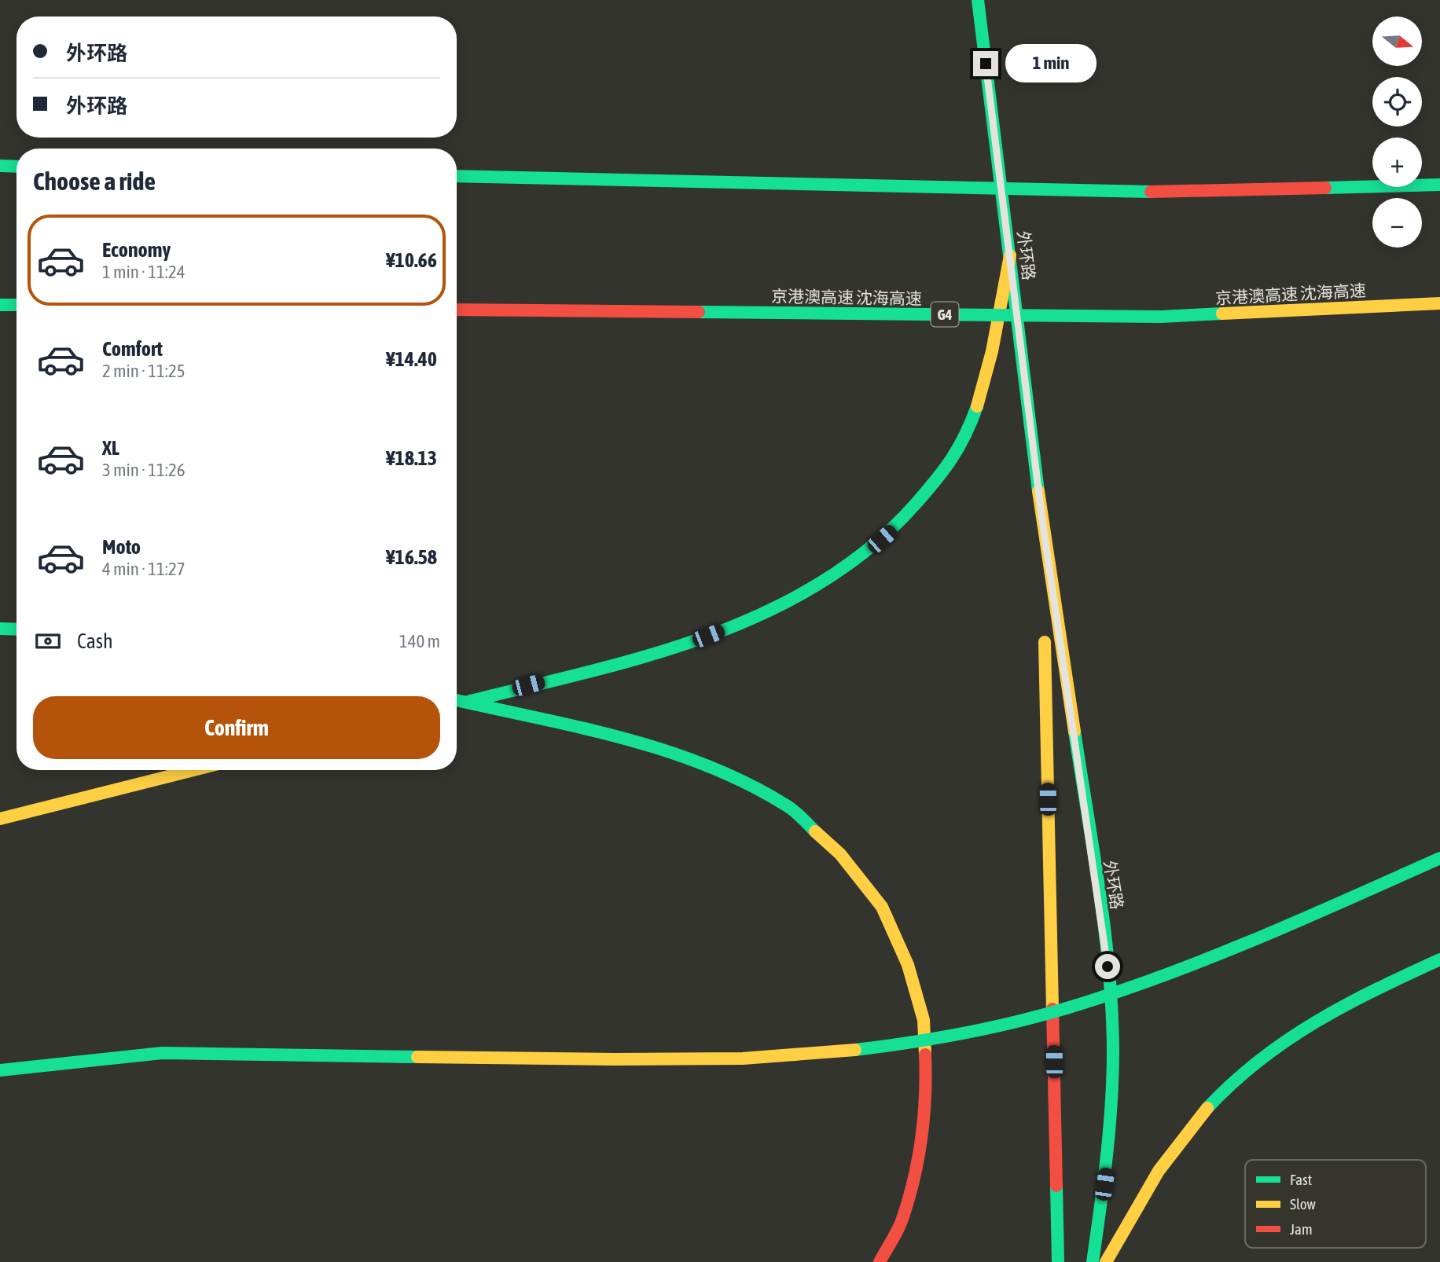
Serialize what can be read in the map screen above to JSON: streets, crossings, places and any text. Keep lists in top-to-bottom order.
{
  "streets": {
    "main road": ["外环路", "京港澳高速 沈海高速", "G4"]
  },
  "legend": ["Fast", "Slow", "Jam"],
  "north": "right",
  "page": {
    "map_buttons": ["+", "−"],
    "banner": ["外环路", "外环路"],
    "bubble": "1 min",
    "heading": "Choose a ride",
    "list": [
      {
        "name": "Economy",
        "note": "1 min · 11:24",
        "value": "¥10.66"
      },
      {
        "name": "Comfort",
        "note": "2 min · 11:25",
        "value": "¥14.40"
      },
      {
        "name": "XL",
        "note": "3 min · 11:26",
        "value": "¥18.13"
      },
      {
        "name": "Moto",
        "note": "4 min · 11:27",
        "value": "¥16.58"
      }
    ],
    "pay": ["Cash", "140 m"],
    "buttons": "Confirm"
  }
}
